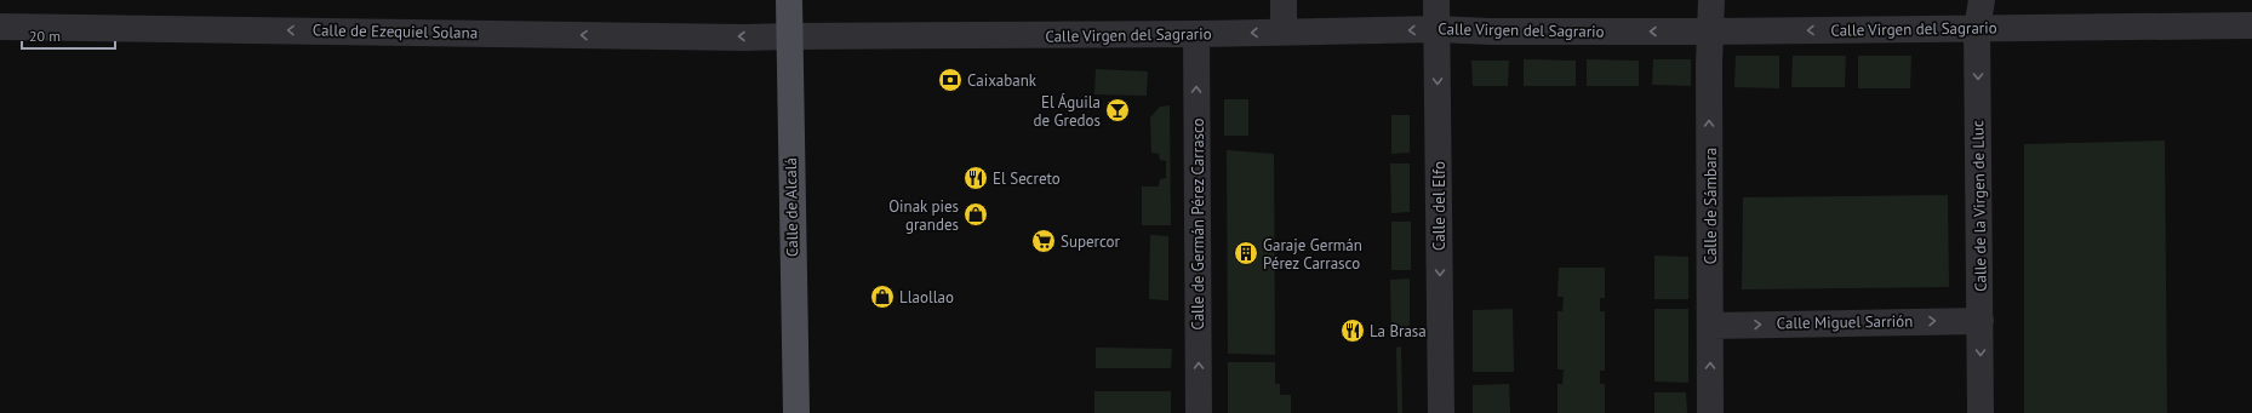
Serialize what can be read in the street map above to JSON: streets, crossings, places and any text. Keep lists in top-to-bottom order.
{
  "streets": {
    "main road": ["Calle de Alcalá"],
    "street": [
      "Calle Virgen del Sagrario",
      "Calle de Ezequiel Solana",
      "Calle del Elfo",
      "Calle de Sámbara",
      "Calle de la Virgen de Lluc",
      "Calle de Germán Pérez Carrasco",
      "Calle Miguel Sarrión"
    ]
  },
  "crossings": [
    ["Calle Virgen del Sagrario", "Calle de Ezequiel Solana"],
    ["Calle Virgen del Sagrario", "Calle del Elfo"],
    ["Calle Virgen del Sagrario", "Calle de Sámbara"],
    ["Calle Virgen del Sagrario", "Calle de la Virgen de Lluc"],
    ["Calle Virgen del Sagrario", "Calle de Alcalá"],
    ["Calle Virgen del Sagrario", "Calle de Germán Pérez Carrasco"],
    ["Calle de Ezequiel Solana", "Calle de Alcalá"],
    ["Calle de Sámbara", "Calle Miguel Sarrión"],
    ["Calle de la Virgen de Lluc", "Calle Miguel Sarrión"]
  ],
  "one_way": [
    "Calle Virgen del Sagrario",
    "Calle de Ezequiel Solana",
    "Calle del Elfo",
    "Calle de Sámbara",
    "Calle de la Virgen de Lluc",
    "Calle de Germán Pérez Carrasco",
    "Calle Miguel Sarrión"
  ],
  "places": {
    "bank": ["Caixabank"],
    "bar": ["El Águila de Gredos"],
    "restaurant": ["El Secreto", "La Brasa"],
    "shop": ["Oinak pies grandes", "Llaollao"],
    "supermarket": ["Supercor"],
    "building": ["Garaje Germán Pérez Carrasco"]
  },
  "scale_bar": "20 m"
}
